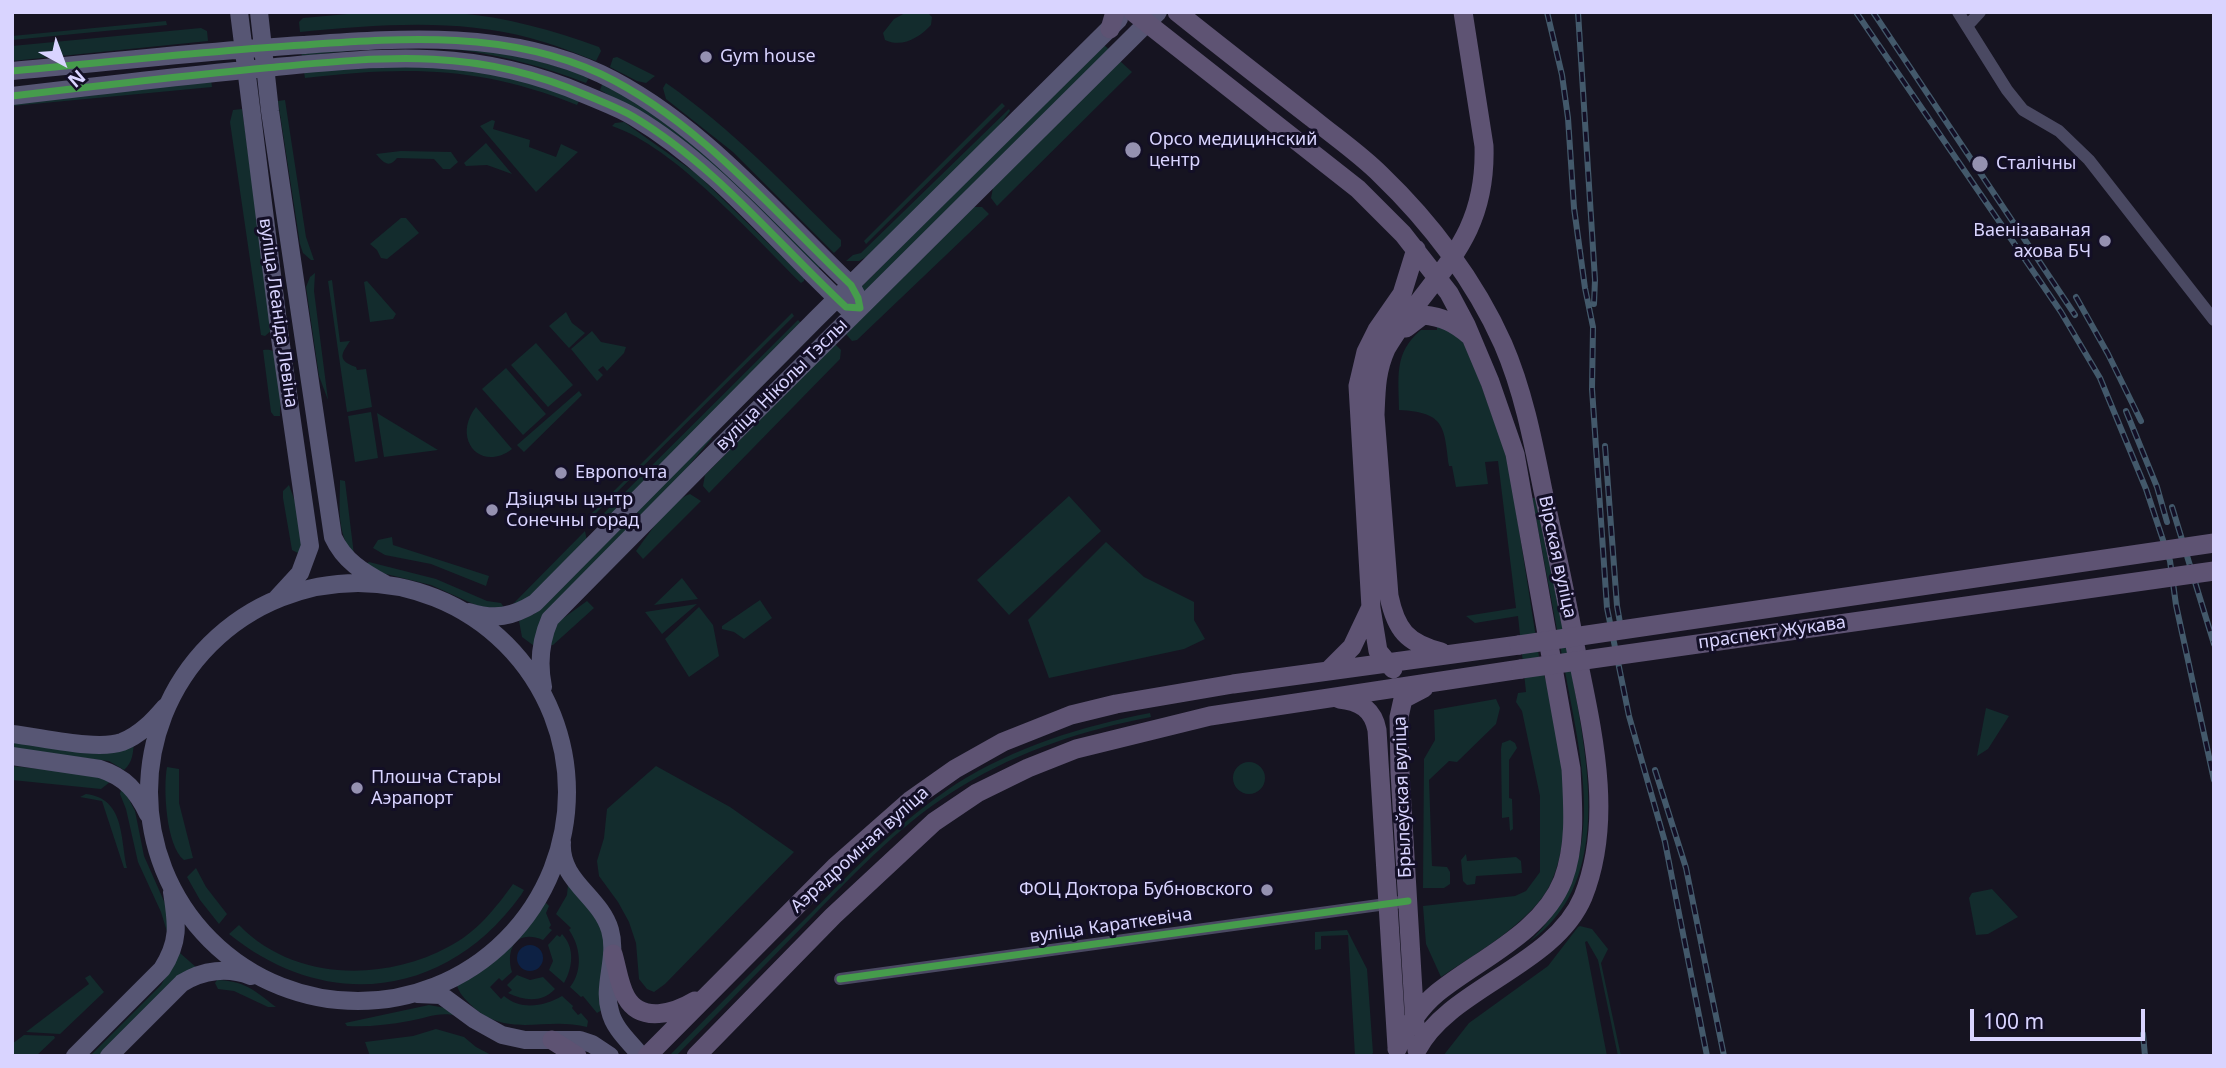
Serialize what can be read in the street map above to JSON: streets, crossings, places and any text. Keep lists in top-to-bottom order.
{
  "streets": {
    "main road": [
      "вуліца Леаніда Левіна",
      "вуліца Ніколы Тэслы",
      "Вірская вуліца",
      "праспект Жукава",
      "Брылеўская вуліца",
      "Аэрадромная вуліца"
    ],
    "street": ["вуліца Караткевіча"]
  },
  "crossings": [
    ["Вірская вуліца", "Брылеўская вуліца"],
    ["праспект Жукава", "Брылеўская вуліца"],
    ["праспект Жукава", "Аэрадромная вуліца"],
    ["Брылеўская вуліца", "Аэрадромная вуліца"],
    ["Брылеўская вуліца", "вуліца Караткевіча"]
  ],
  "places": [
    "Gym house",
    "Орсо медицинский центр",
    "Сталічны",
    "Ваенізаваная ахова БЧ",
    "Европочта",
    "Дзіцячы цэнтр Сонечны горад",
    "Плошча Стары Аэрапорт",
    "ФОЦ Доктора Бубновского"
  ],
  "scale_bar": "100 m",
  "north": "bottom right"
}
